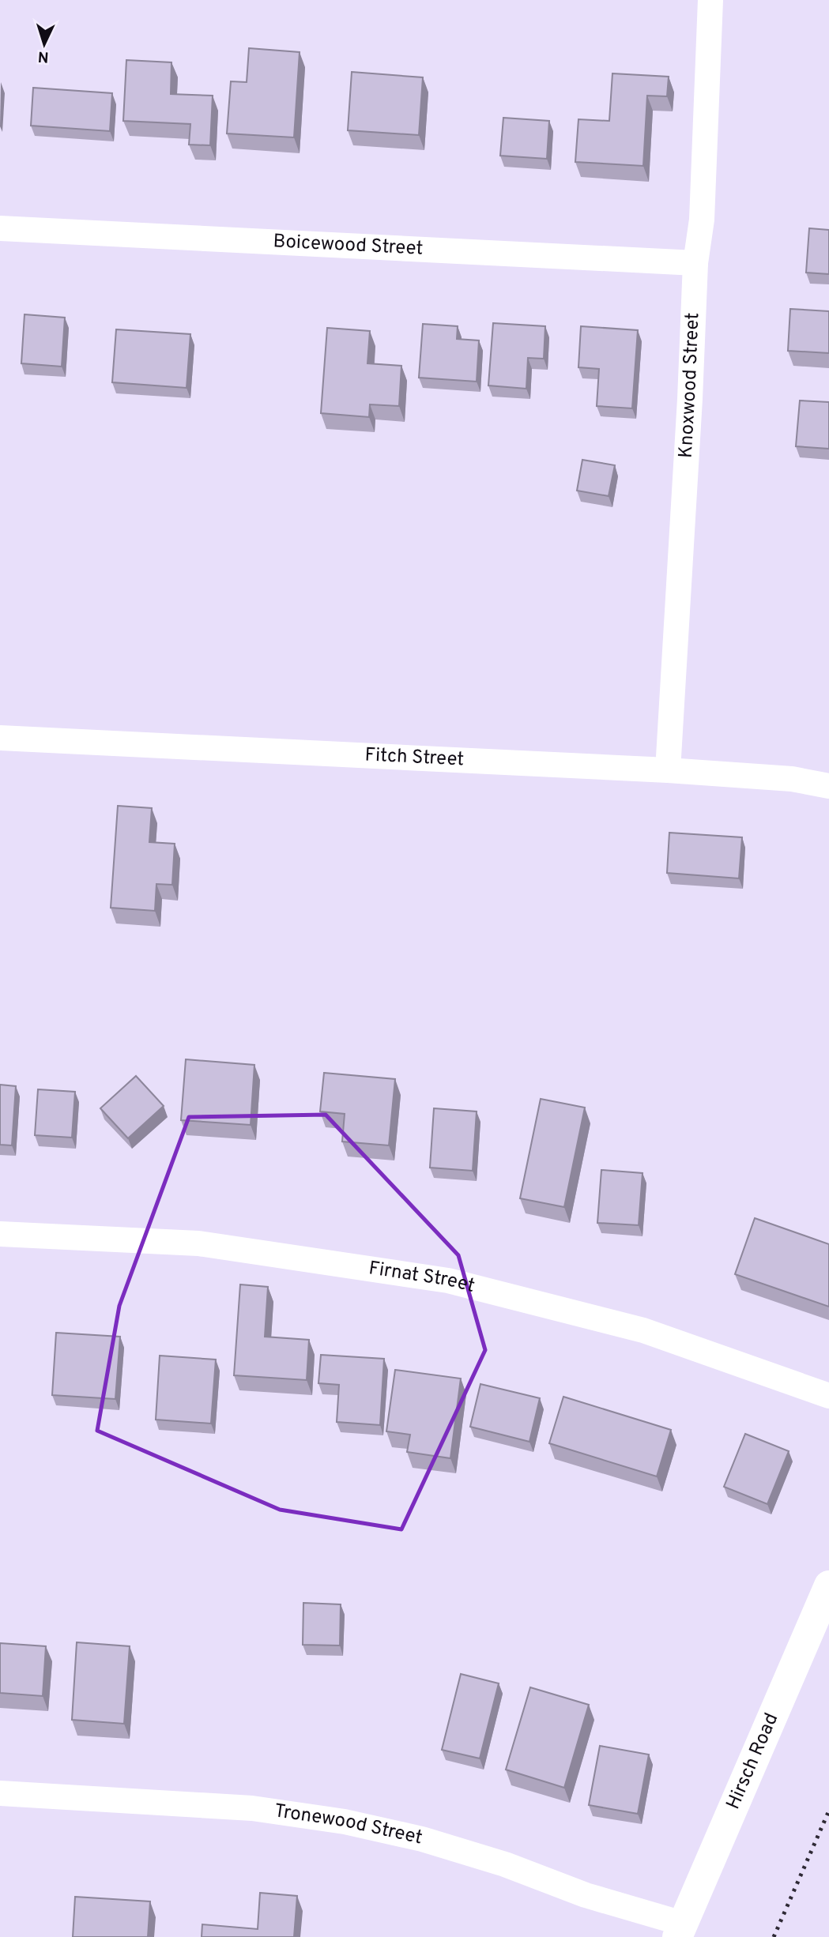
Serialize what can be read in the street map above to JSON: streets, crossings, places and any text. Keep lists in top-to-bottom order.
{
  "streets": {
    "main road": ["Hirsch Road"],
    "street": [
      "Boicewood Street",
      "Knoxwood Street",
      "Fitch Street",
      "Firnat Street",
      "Tronewood Street"
    ]
  },
  "crossings": [
    ["Boicewood Street", "Knoxwood Street"],
    ["Knoxwood Street", "Fitch Street"],
    ["Hirsch Road", "Tronewood Street"]
  ],
  "north": "bottom"
}
